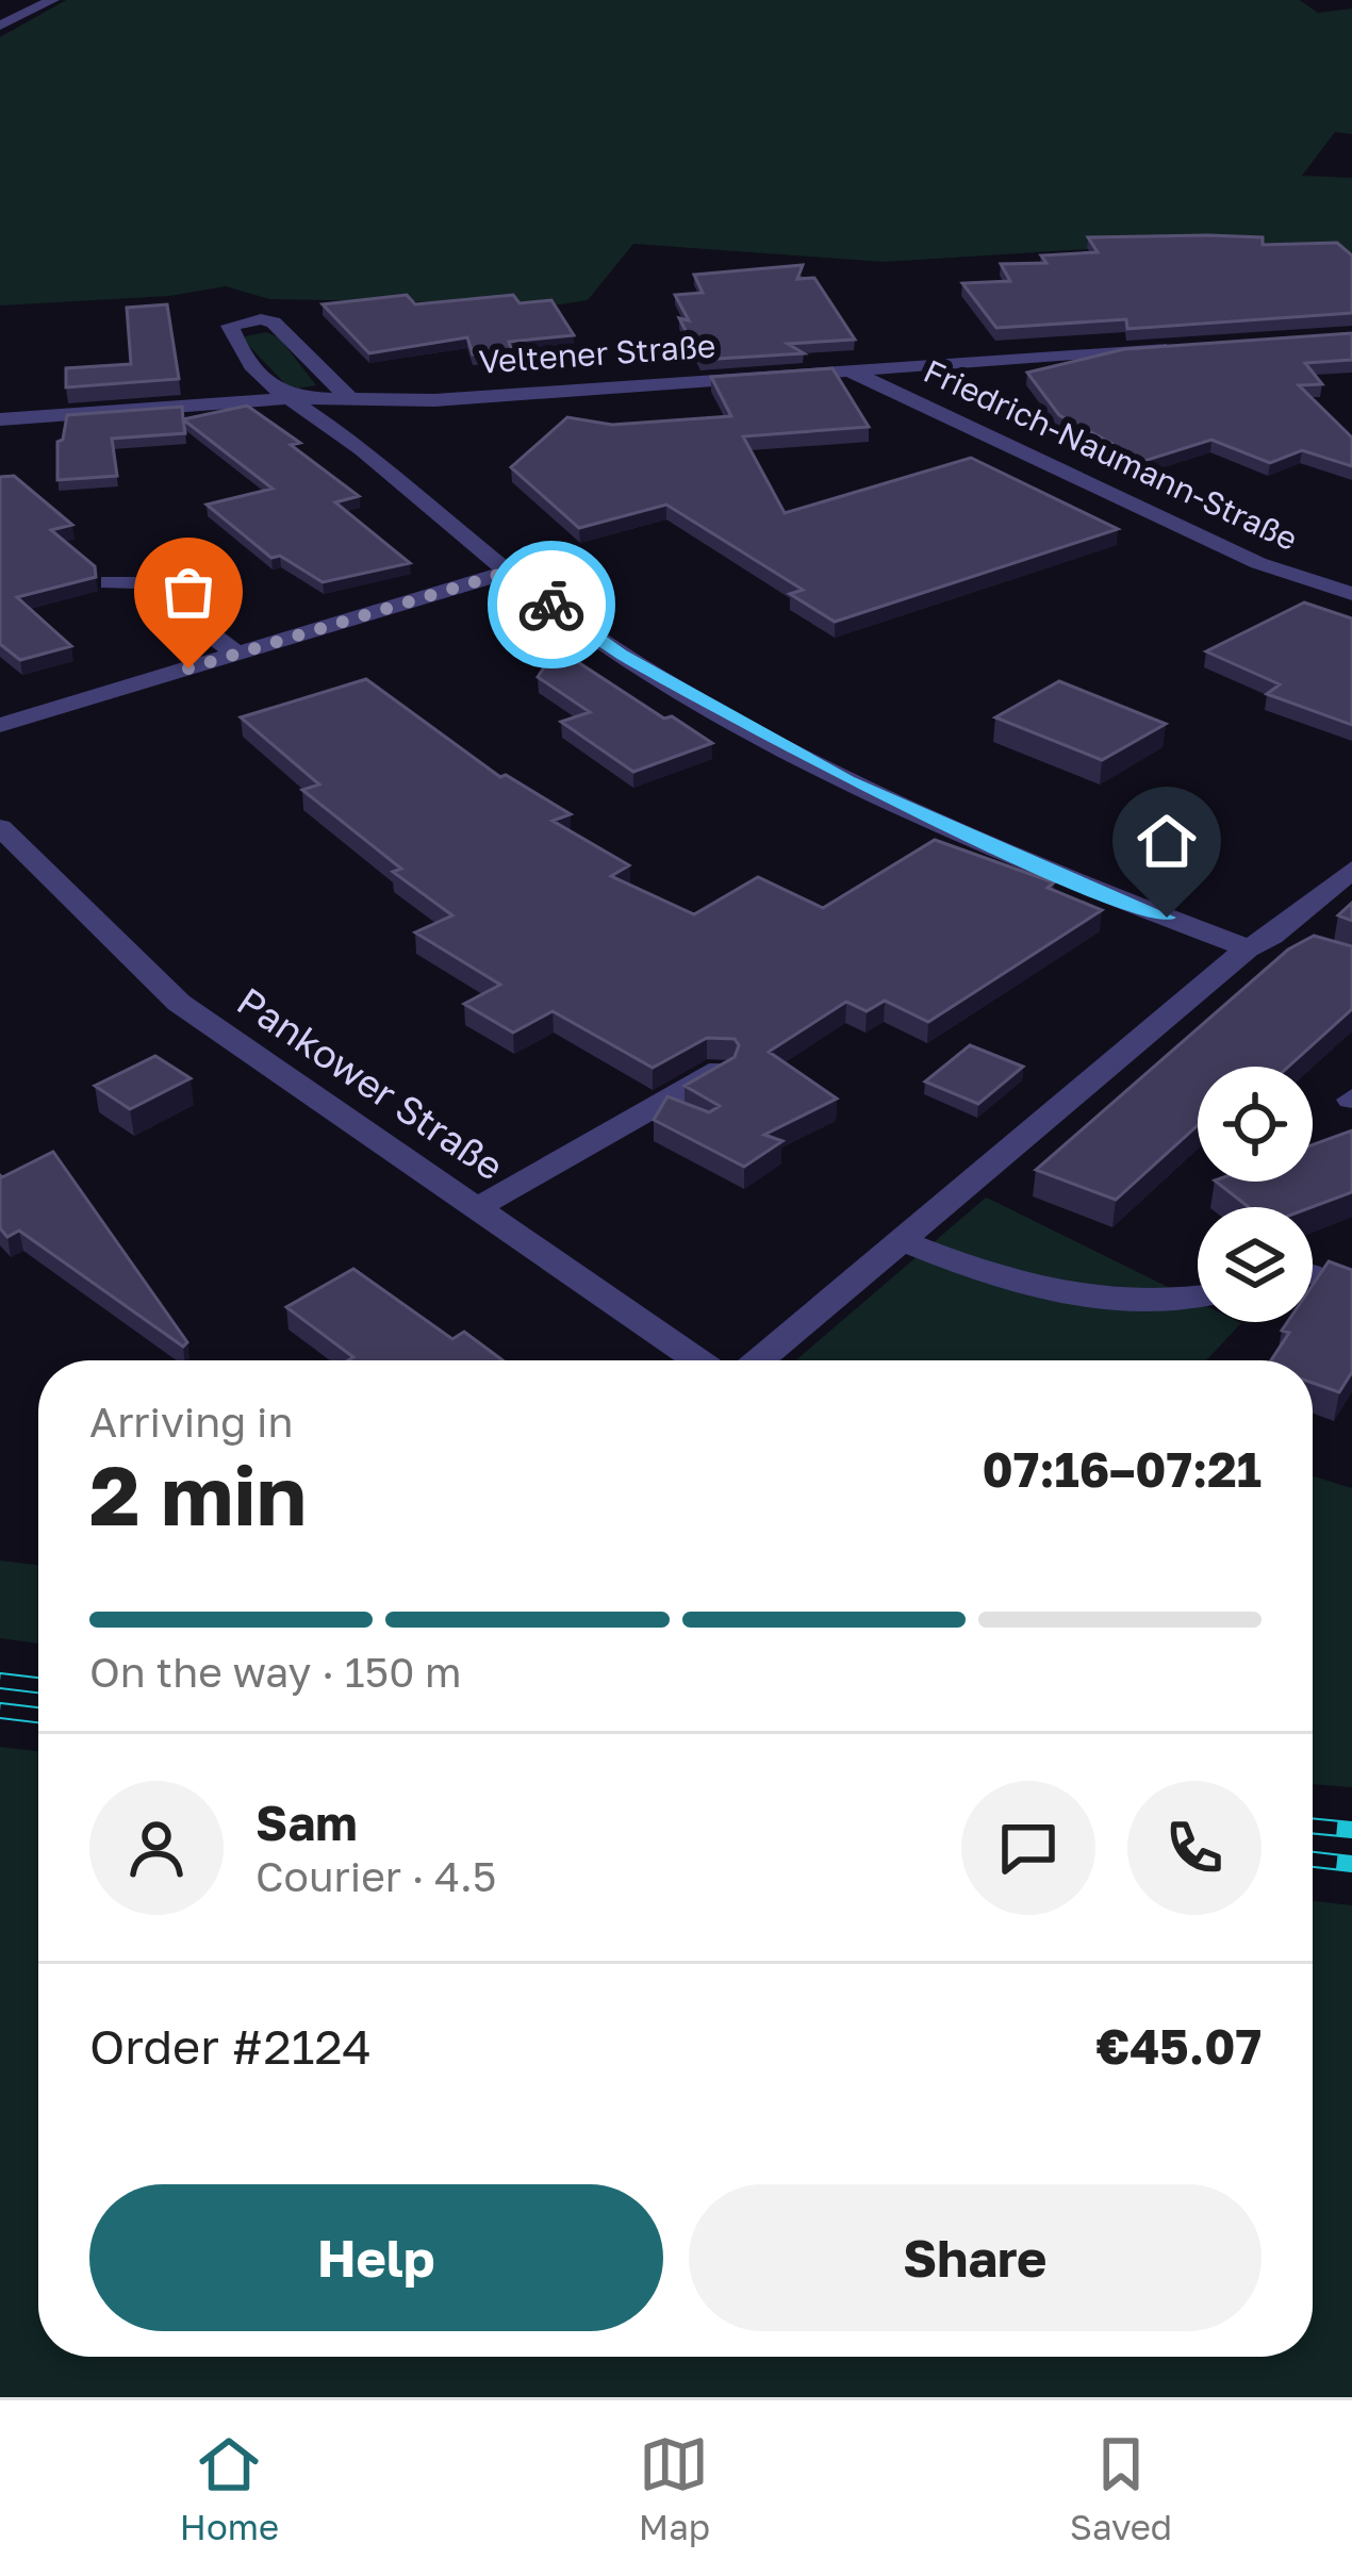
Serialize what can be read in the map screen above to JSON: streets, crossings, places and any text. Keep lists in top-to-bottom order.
{
  "streets": {
    "street": ["Veltener Straße", "Friedrich-Naumann-Straße", "Pankower Straße"]
  },
  "crossings": [
    ["Veltener Straße", "Friedrich-Naumann-Straße"]
  ],
  "page": {
    "heading": ["2 min", "Arriving in", "07:16–07:21"],
    "panel": [
      "Sam",
      "Courier · 4.5",
      "Order #2124",
      "€45.07"
    ],
    "bar": "On the way · 150 m",
    "buttons": ["Help", "Share"],
    "tabs": ["Home", "Map", "Saved"]
  }
}
